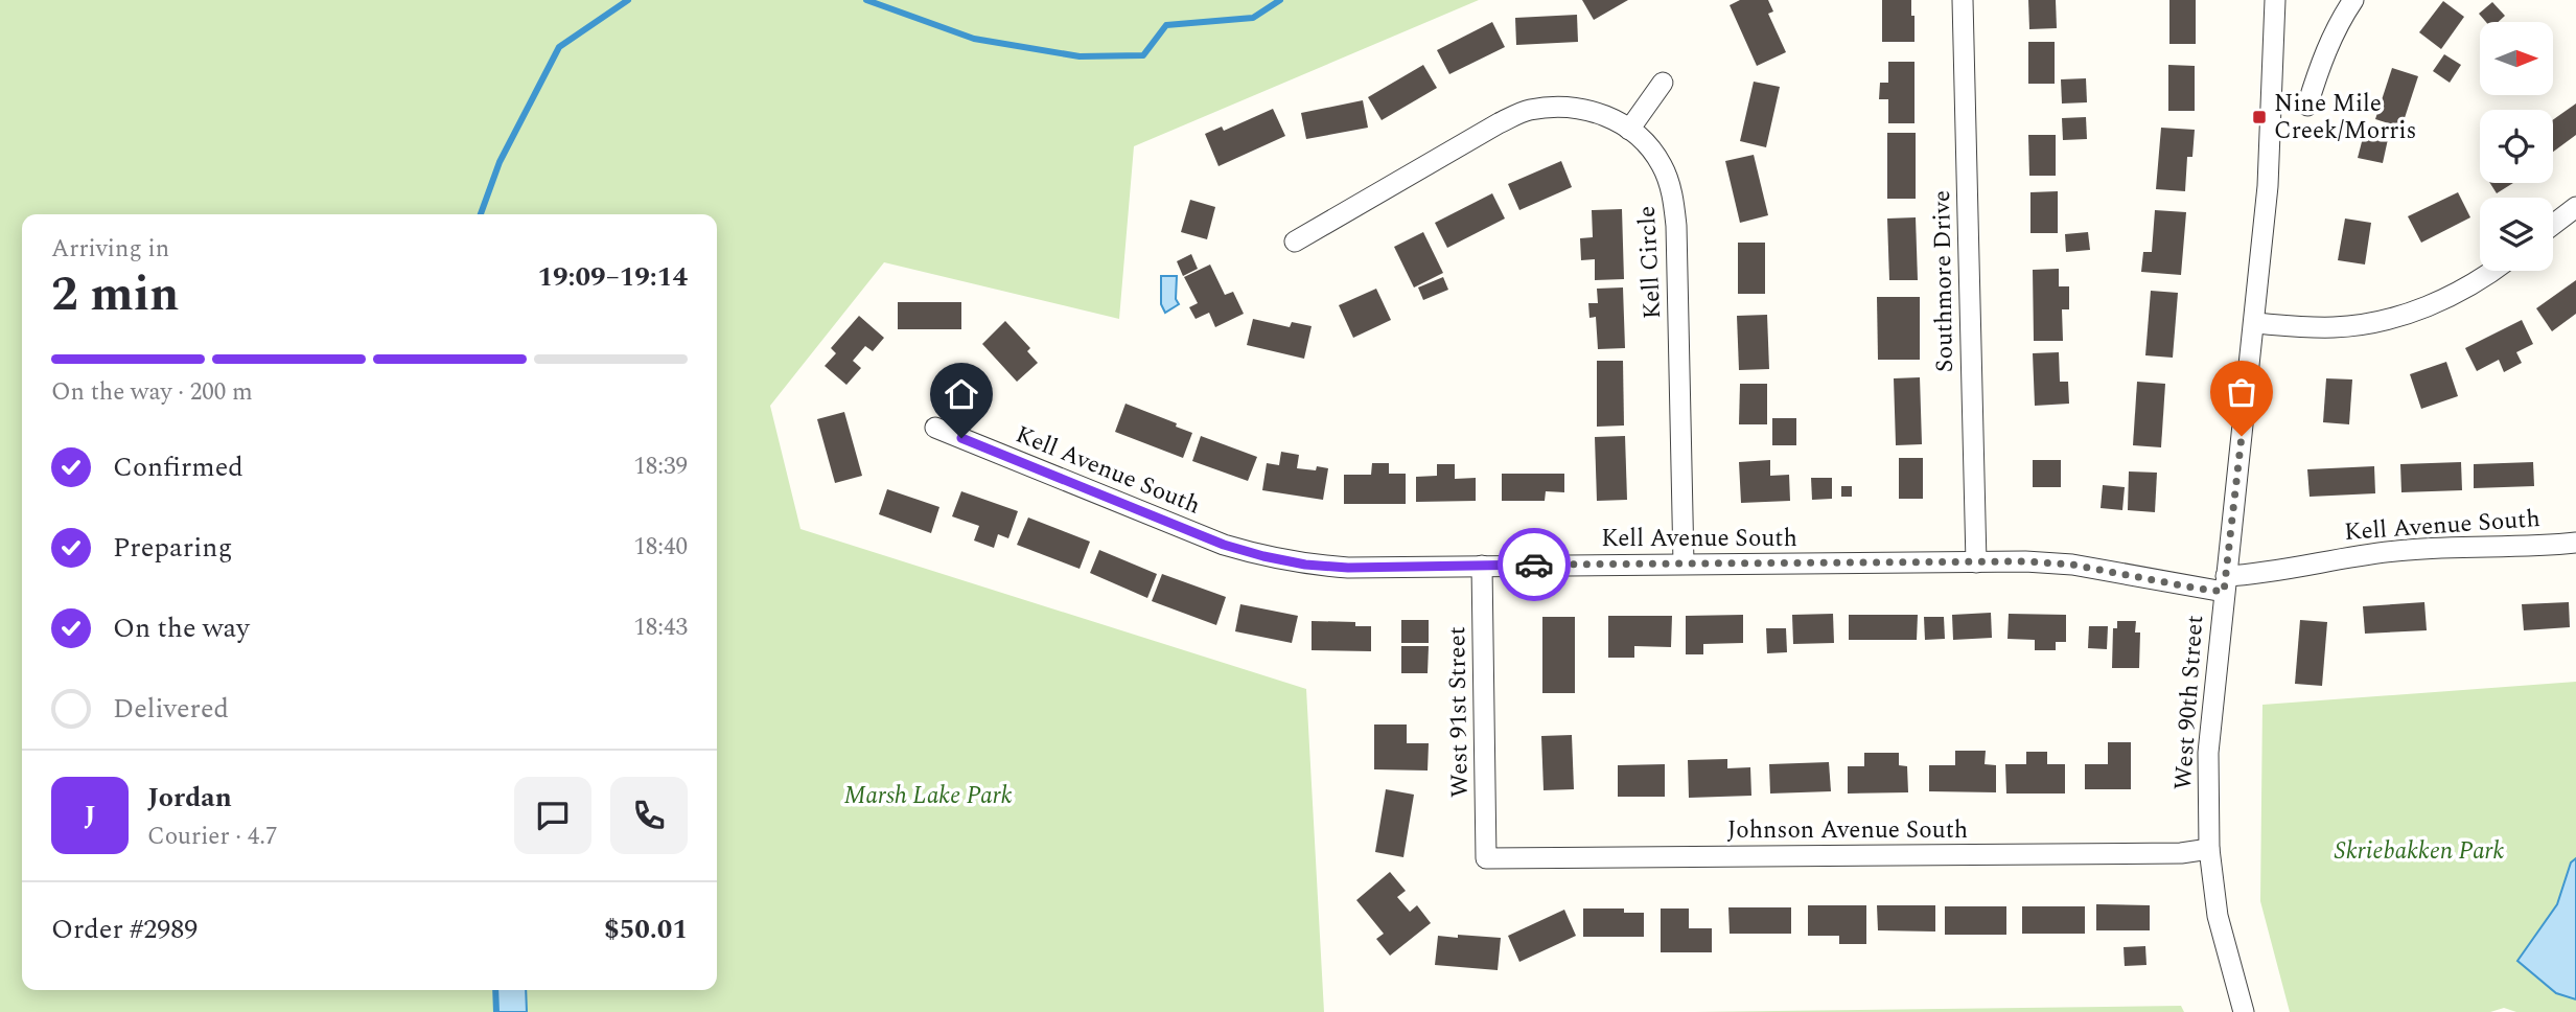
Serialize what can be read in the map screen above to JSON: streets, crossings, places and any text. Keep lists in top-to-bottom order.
{
  "streets": {
    "street": [
      "Kell Circle",
      "Southmore Drive",
      "Kell Avenue South",
      "West 90th Street",
      "West 91st Street",
      "Johnson Avenue South"
    ]
  },
  "crossings": [
    ["Kell Circle", "Kell Avenue South"],
    ["Southmore Drive", "Kell Avenue South"],
    ["Kell Avenue South", "West 90th Street"],
    ["Kell Avenue South", "West 91st Street"],
    ["West 90th Street", "Johnson Avenue South"],
    ["West 91st Street", "Johnson Avenue South"]
  ],
  "parks": ["Marsh Lake Park", "Skriebakken Park"],
  "places": {
    "transit": ["Nine Mile Creek/Morris"]
  },
  "north": "right",
  "page": {
    "heading": ["2 min", "Arriving in", "19:09–19:14"],
    "panel": [
      "Jordan",
      "Courier · 4.7",
      "Order #2989",
      "$50.01"
    ],
    "bar": "On the way · 200 m",
    "list": [
      ["Confirmed", "18:39"],
      ["Preparing", "18:40"],
      ["On the way", "18:43"],
      "Delivered"
    ],
    "round": "J"
  }
}
